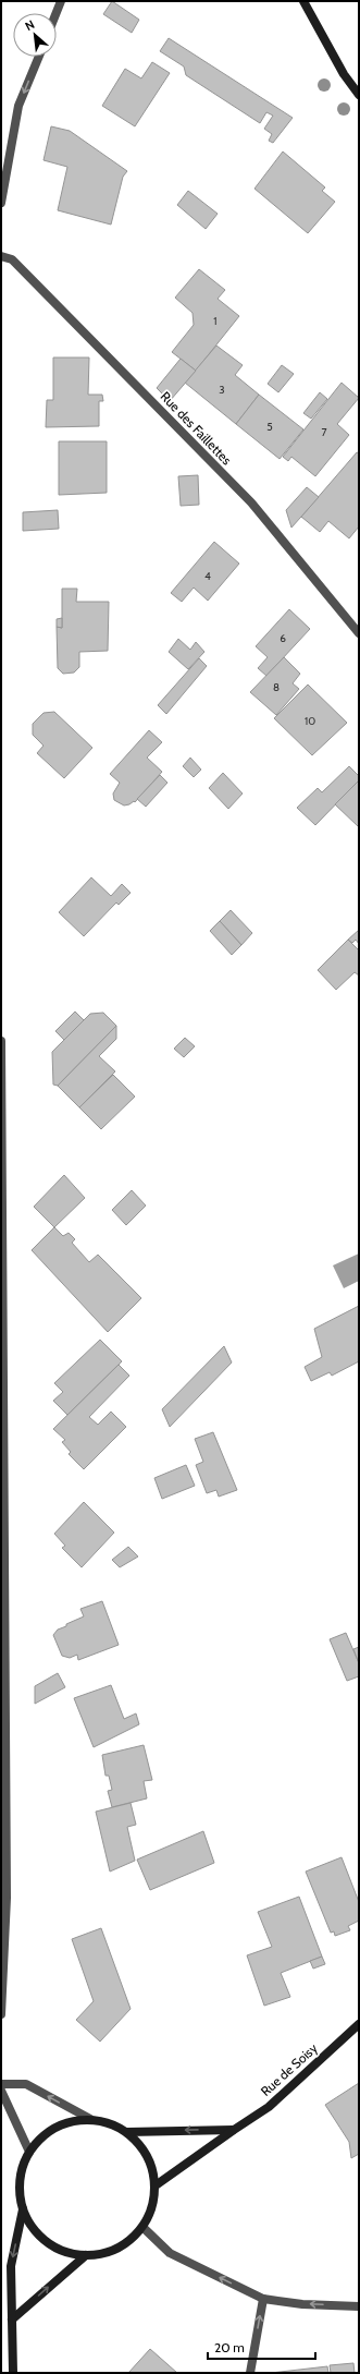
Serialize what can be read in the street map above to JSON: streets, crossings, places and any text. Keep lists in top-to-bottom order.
{
  "streets": {
    "main road": ["Rue de Soisy"],
    "street": ["Rue des Faillettes"]
  },
  "house_numbers": [
    "1",
    "3",
    "5",
    "7",
    "4",
    "6",
    "8",
    "10"
  ],
  "scale_bar": "20 m",
  "north": "top left"
}
